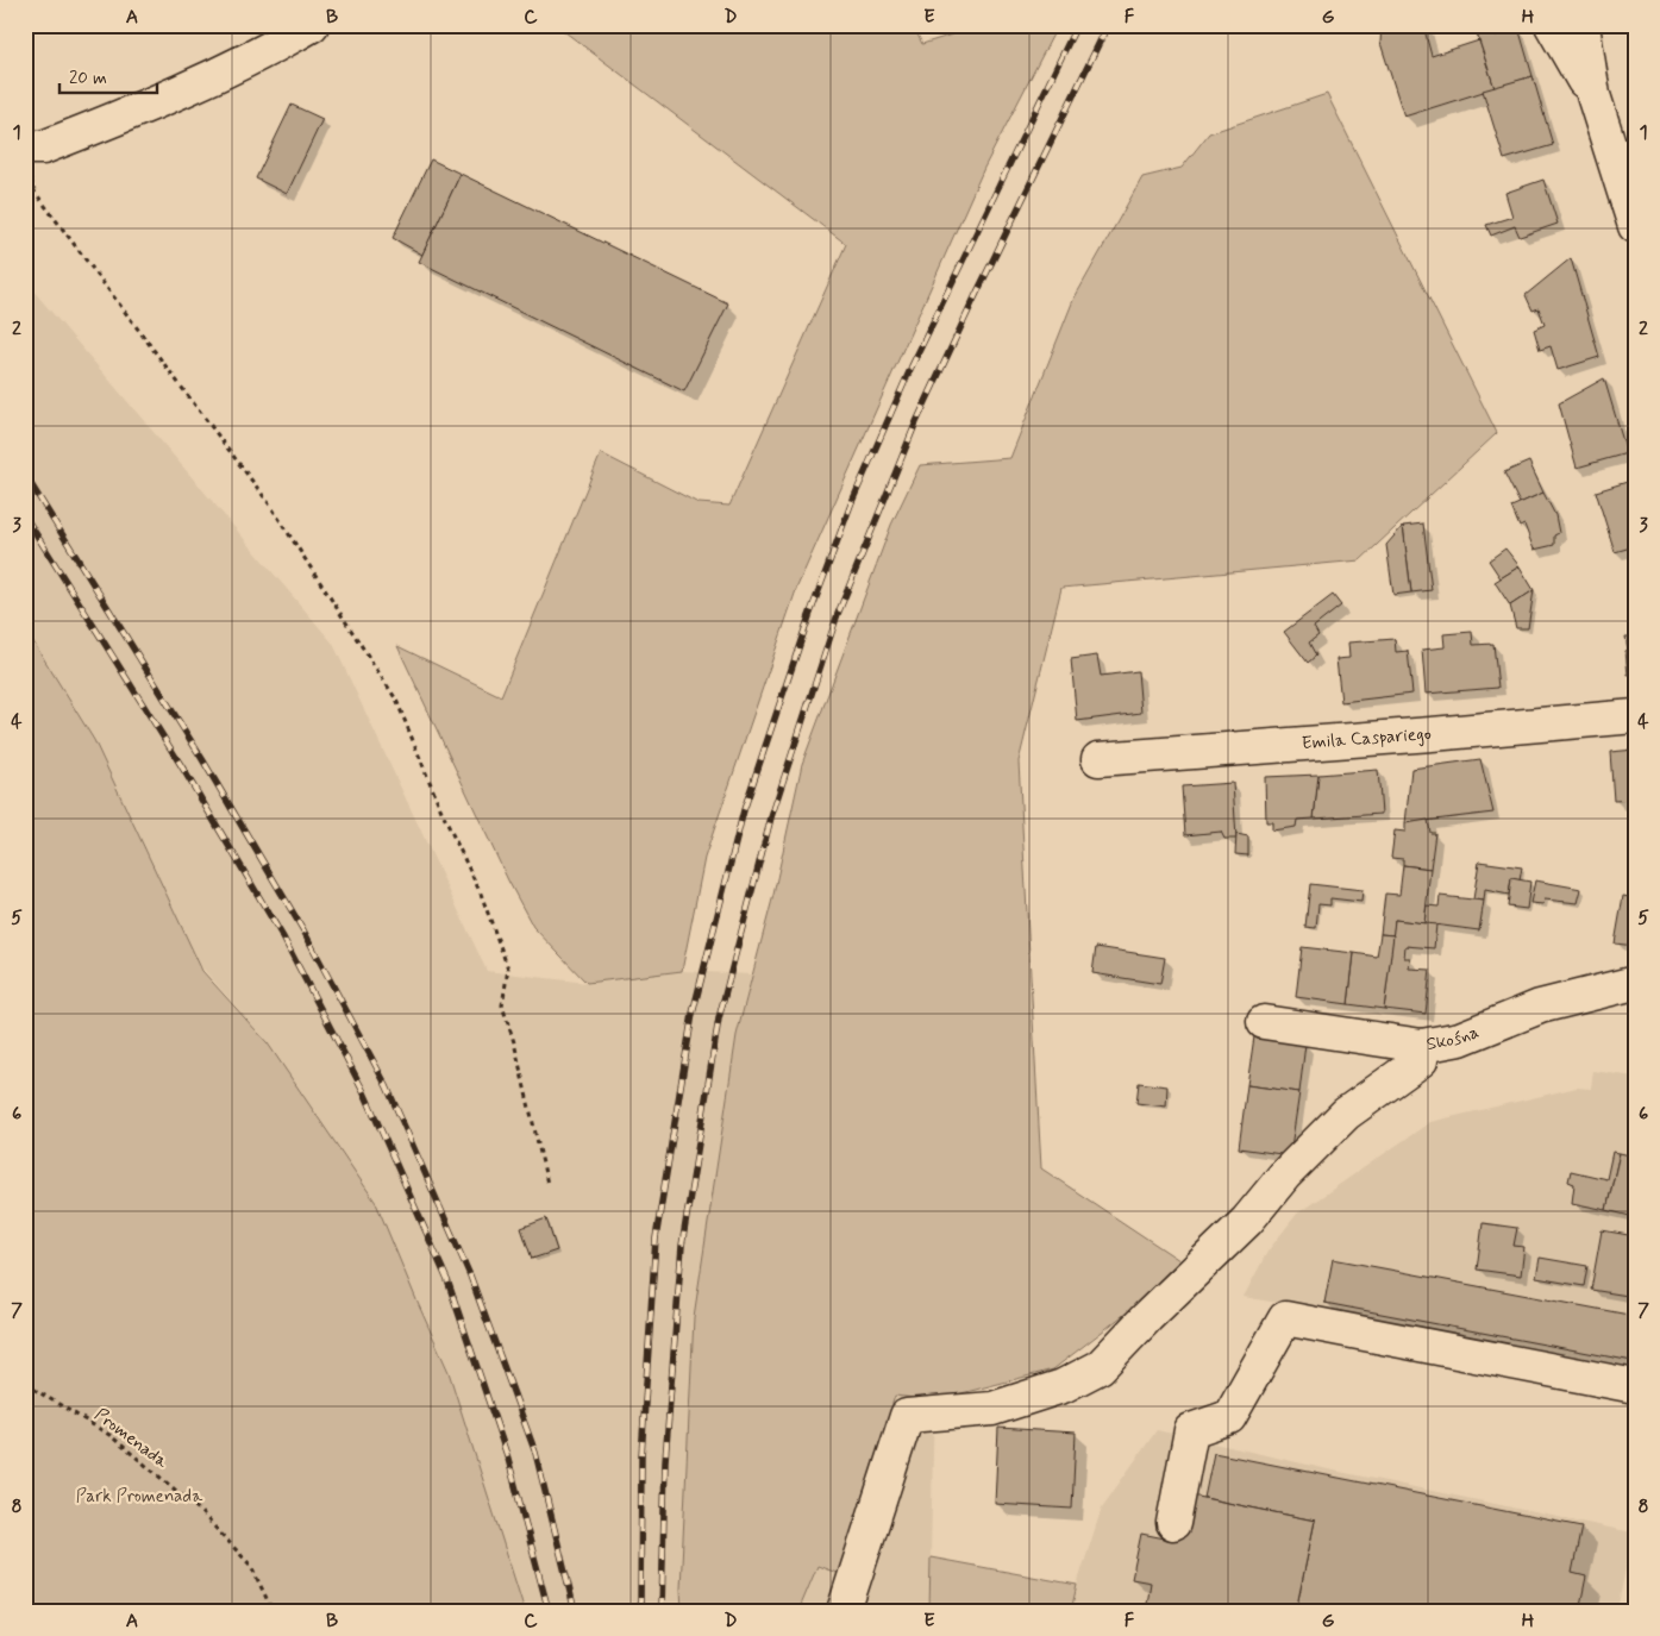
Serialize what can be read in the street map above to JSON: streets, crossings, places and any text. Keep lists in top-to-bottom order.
{
  "streets": {
    "street": ["Emila Caspariego", "Skośna"],
    "path": ["Promenada"]
  },
  "parks": ["Park Promenada"],
  "scale_bar": "20 m",
  "grid": {
    "columns": [
      "A",
      "B",
      "C",
      "D",
      "E",
      "F",
      "G",
      "H"
    ],
    "rows": [
      "1",
      "2",
      "3",
      "4",
      "5",
      "6",
      "7",
      "8"
    ]
  }
}
